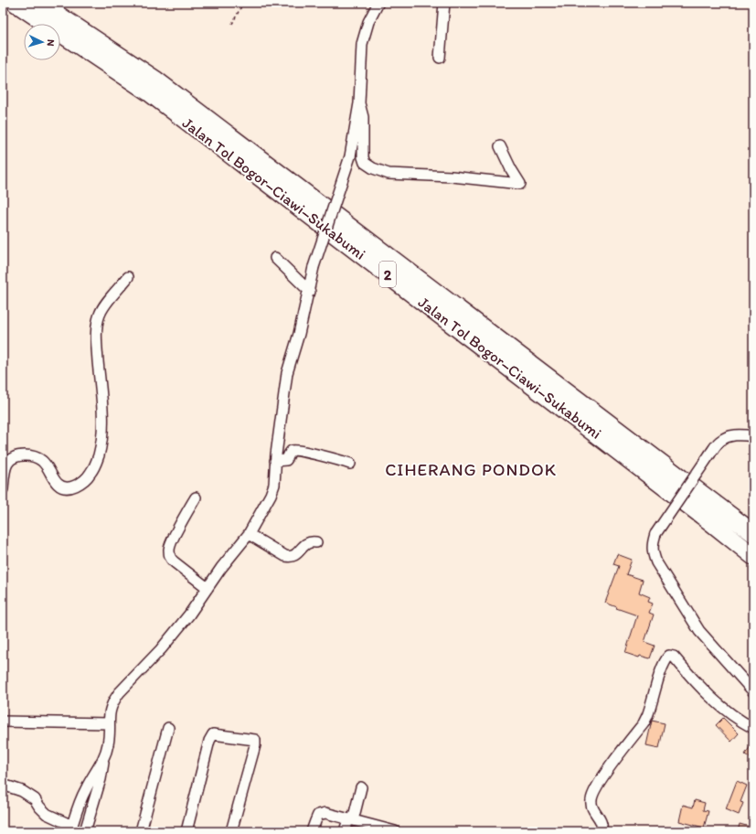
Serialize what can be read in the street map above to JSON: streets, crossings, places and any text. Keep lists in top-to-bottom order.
{
  "streets": {
    "highway": ["Jalan Tol Bogor–Ciawi–Sukabumi", "2"]
  },
  "districts": ["CIHERANG PONDOK"],
  "north": "right"
}
